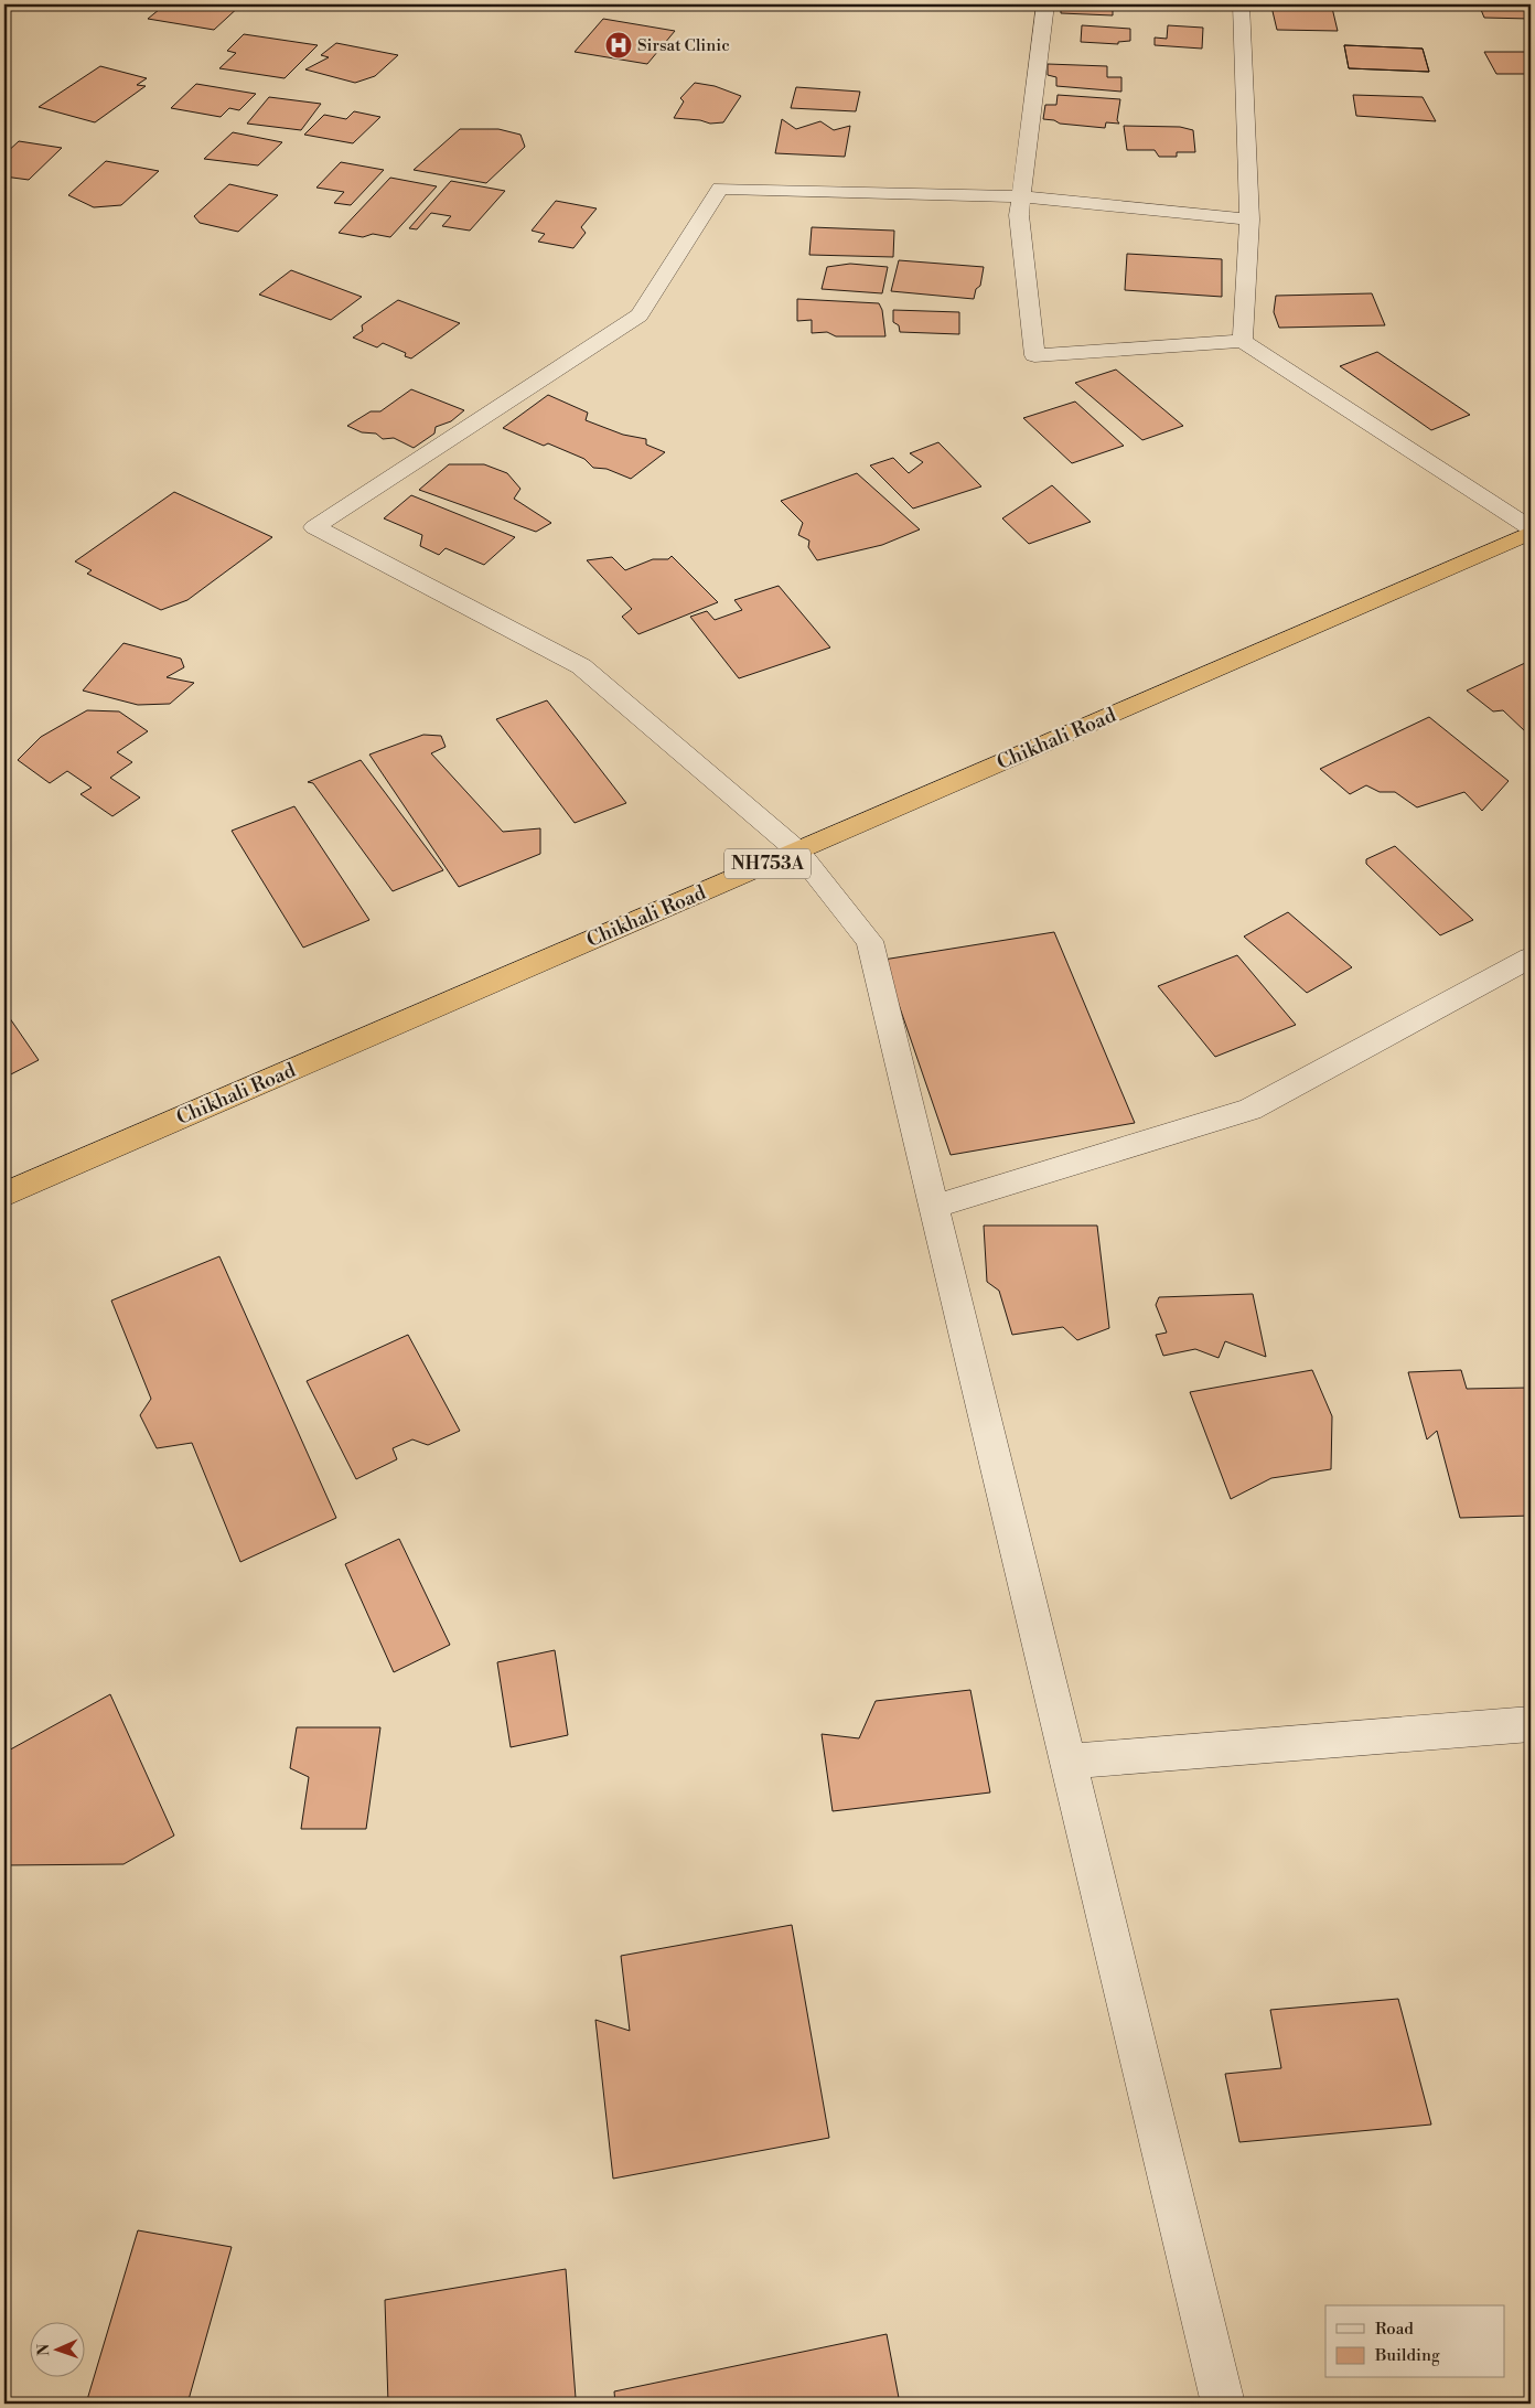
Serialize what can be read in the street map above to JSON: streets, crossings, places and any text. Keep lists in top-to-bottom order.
{
  "streets": {
    "highway": ["Chikhali Road", "NH753A"]
  },
  "places": {
    "hospital": ["Sirsat Clinic"]
  },
  "legend": ["Road", "Building"],
  "north": "left"
}
